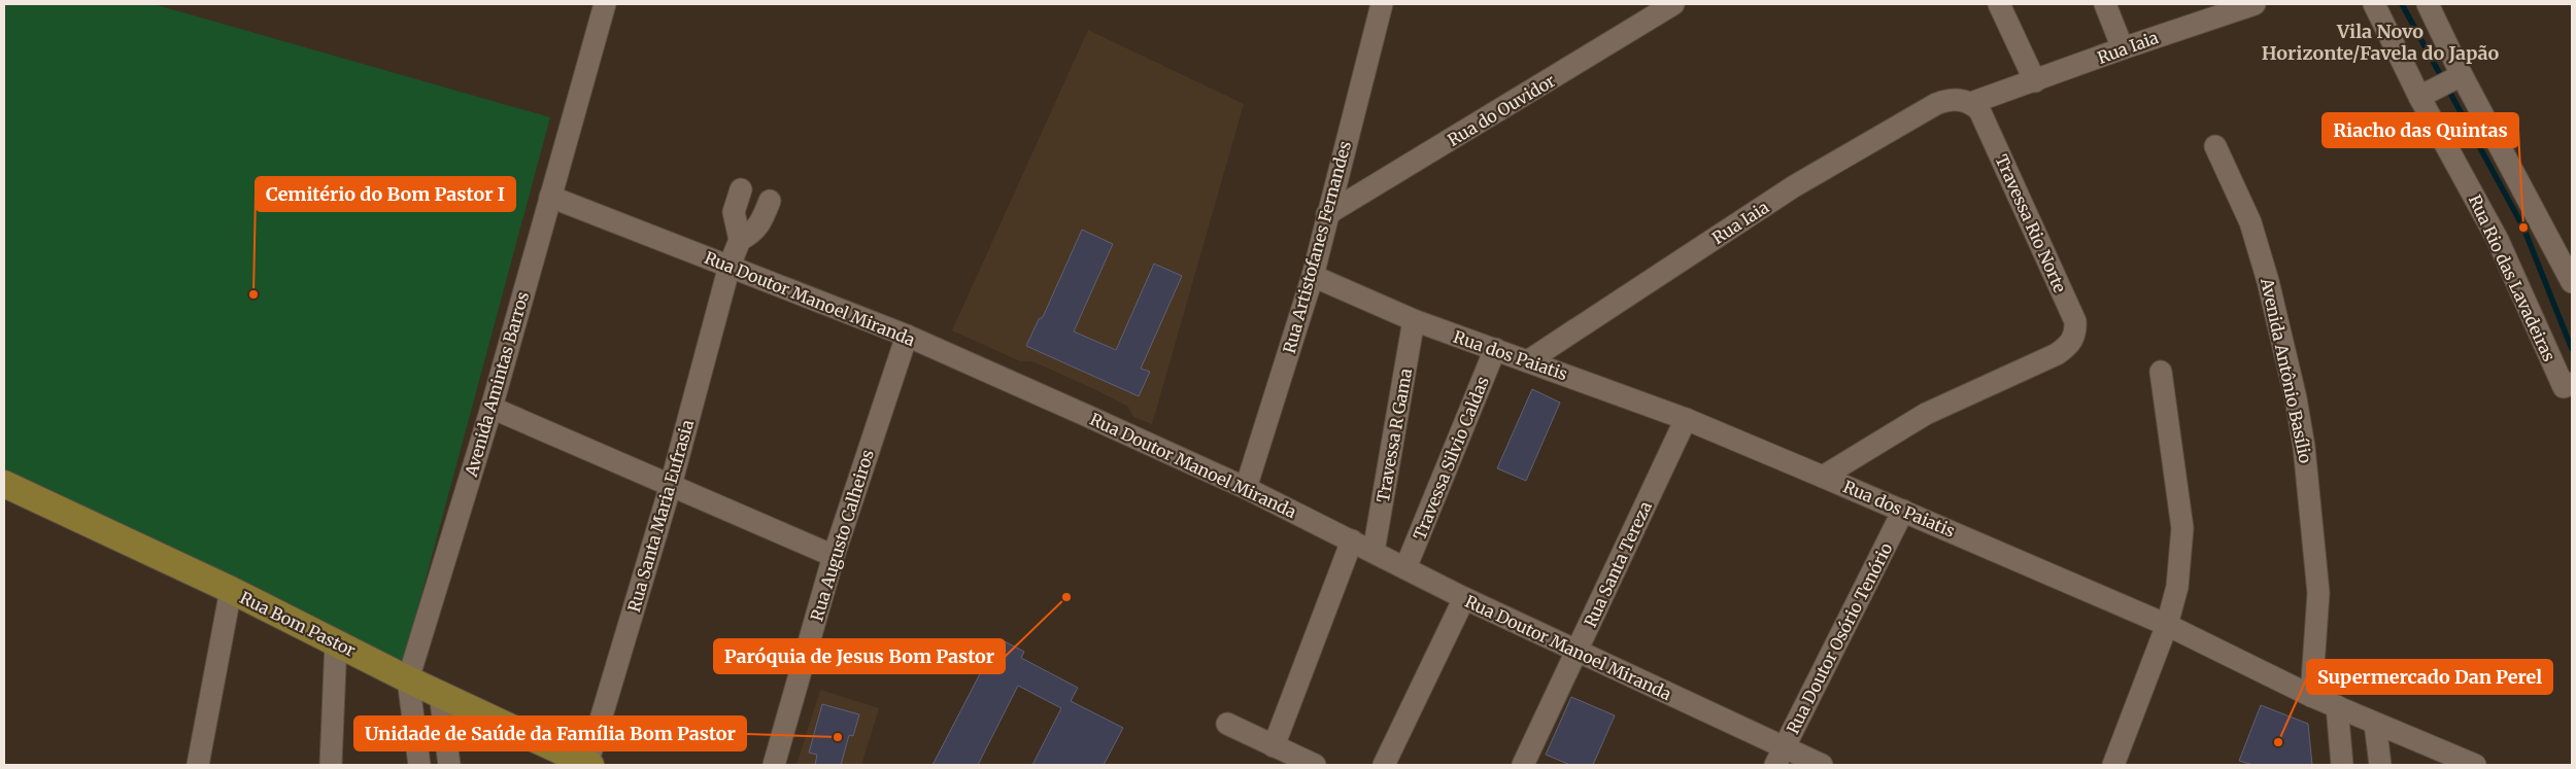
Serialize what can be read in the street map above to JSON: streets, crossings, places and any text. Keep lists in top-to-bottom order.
{
  "streets": {
    "main road": ["Rua Bom Pastor"],
    "street": [
      "Rua Iaia",
      "Rua do Ouvidor",
      "Travessa Rio Norte",
      "Rua Artistofanes Fernandes",
      "Rua Rio das Lavadeiras",
      "Rua Doutor Manoel Miranda",
      "Rua dos Paiatis",
      "Avenida Antônio Basílio",
      "Avenida Amintas Barros",
      "Travessa R Gama",
      "Travessa Silvio Caldas",
      "Rua Santa Maria Eufrasia",
      "Rua Augusto Calheiros",
      "Rua Santa Tereza",
      "Rua Doutor Osório Tenório"
    ]
  },
  "crossings": [
    ["Rua Iaia", "Travessa Rio Norte"],
    ["Rua Iaia", "Rua dos Paiatis"],
    ["Rua do Ouvidor", "Rua Artistofanes Fernandes"],
    ["Travessa Rio Norte", "Rua dos Paiatis"],
    ["Rua Artistofanes Fernandes", "Rua Doutor Manoel Miranda"],
    ["Rua Artistofanes Fernandes", "Rua dos Paiatis"],
    ["Rua Doutor Manoel Miranda", "Avenida Amintas Barros"],
    ["Rua Doutor Manoel Miranda", "Travessa R Gama"],
    ["Rua Doutor Manoel Miranda", "Travessa Silvio Caldas"],
    ["Rua Doutor Manoel Miranda", "Rua Santa Maria Eufrasia"],
    ["Rua Doutor Manoel Miranda", "Rua Augusto Calheiros"],
    ["Rua Doutor Manoel Miranda", "Rua Santa Tereza"],
    ["Rua Doutor Manoel Miranda", "Rua Doutor Osório Tenório"],
    ["Rua dos Paiatis", "Avenida Antônio Basílio"],
    ["Rua dos Paiatis", "Travessa R Gama"],
    ["Rua dos Paiatis", "Travessa Silvio Caldas"],
    ["Rua dos Paiatis", "Rua Santa Tereza"],
    ["Rua dos Paiatis", "Rua Doutor Osório Tenório"],
    ["Avenida Amintas Barros", "Rua Bom Pastor"],
    ["Rua Santa Maria Eufrasia", "Rua Bom Pastor"]
  ],
  "districts": ["Vila Novo Horizonte/Favela do Japão"],
  "places": [
    "Riacho das Quintas",
    "Cemitério do Bom Pastor I",
    "Paróquia de Jesus Bom Pastor",
    "Unidade de Saúde da Família Bom Pastor",
    "Supermercado Dan Perel"
  ]
}
